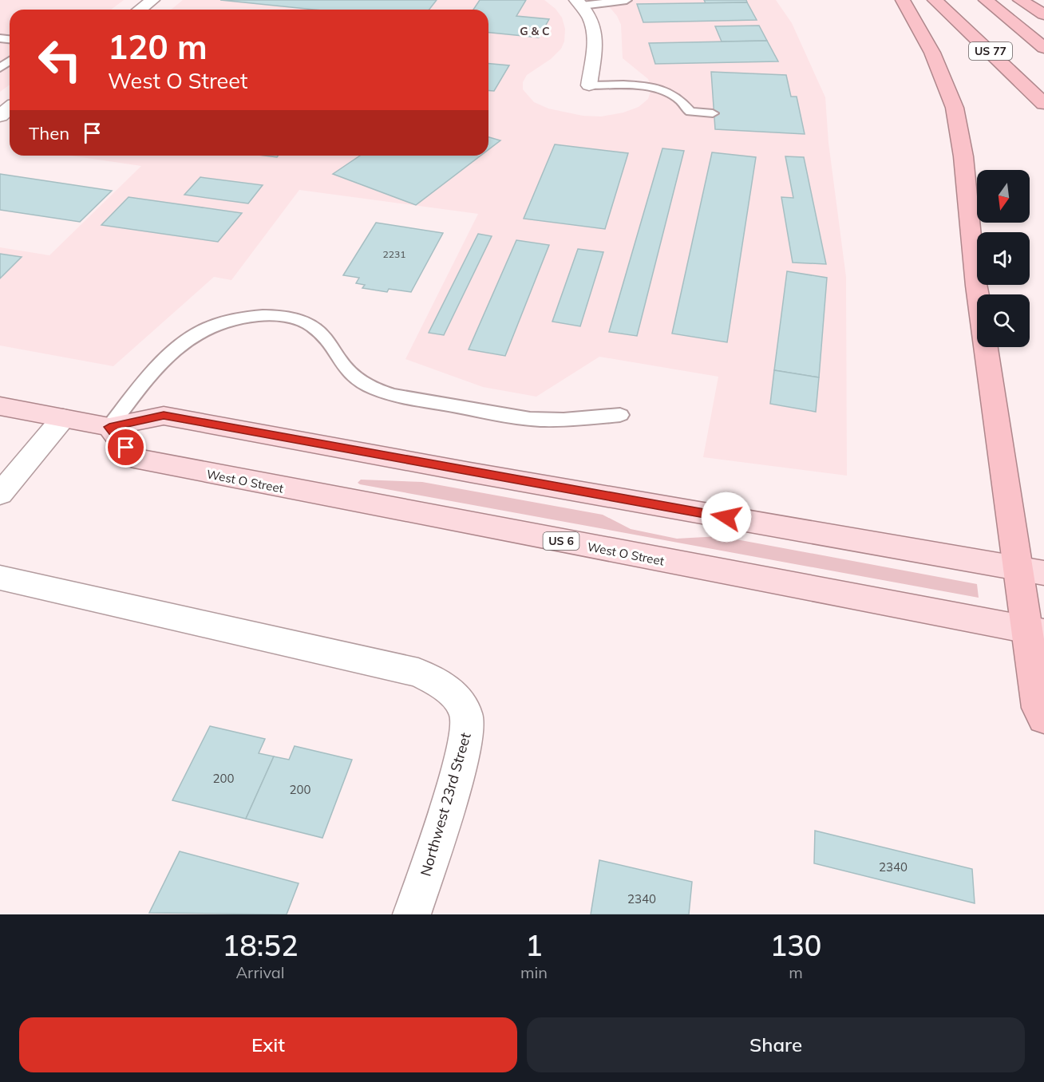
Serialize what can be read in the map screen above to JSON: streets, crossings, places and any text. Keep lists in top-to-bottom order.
{
  "streets": {
    "highway": ["US 77"],
    "main road": ["West O Street", "US 6"],
    "street": ["Northwest 23rd Street"]
  },
  "districts": ["G & C"],
  "house_numbers": [
    "2231",
    "200",
    "200",
    "2340",
    "2340"
  ],
  "north": "bottom",
  "page": {
    "turn": ["120 m", "West O Street"],
    "then": "Then",
    "eta": [
      "18:52",
      "Arrival",
      "1",
      "min",
      "130",
      "m"
    ],
    "buttons": ["Exit", "Share"]
  }
}
